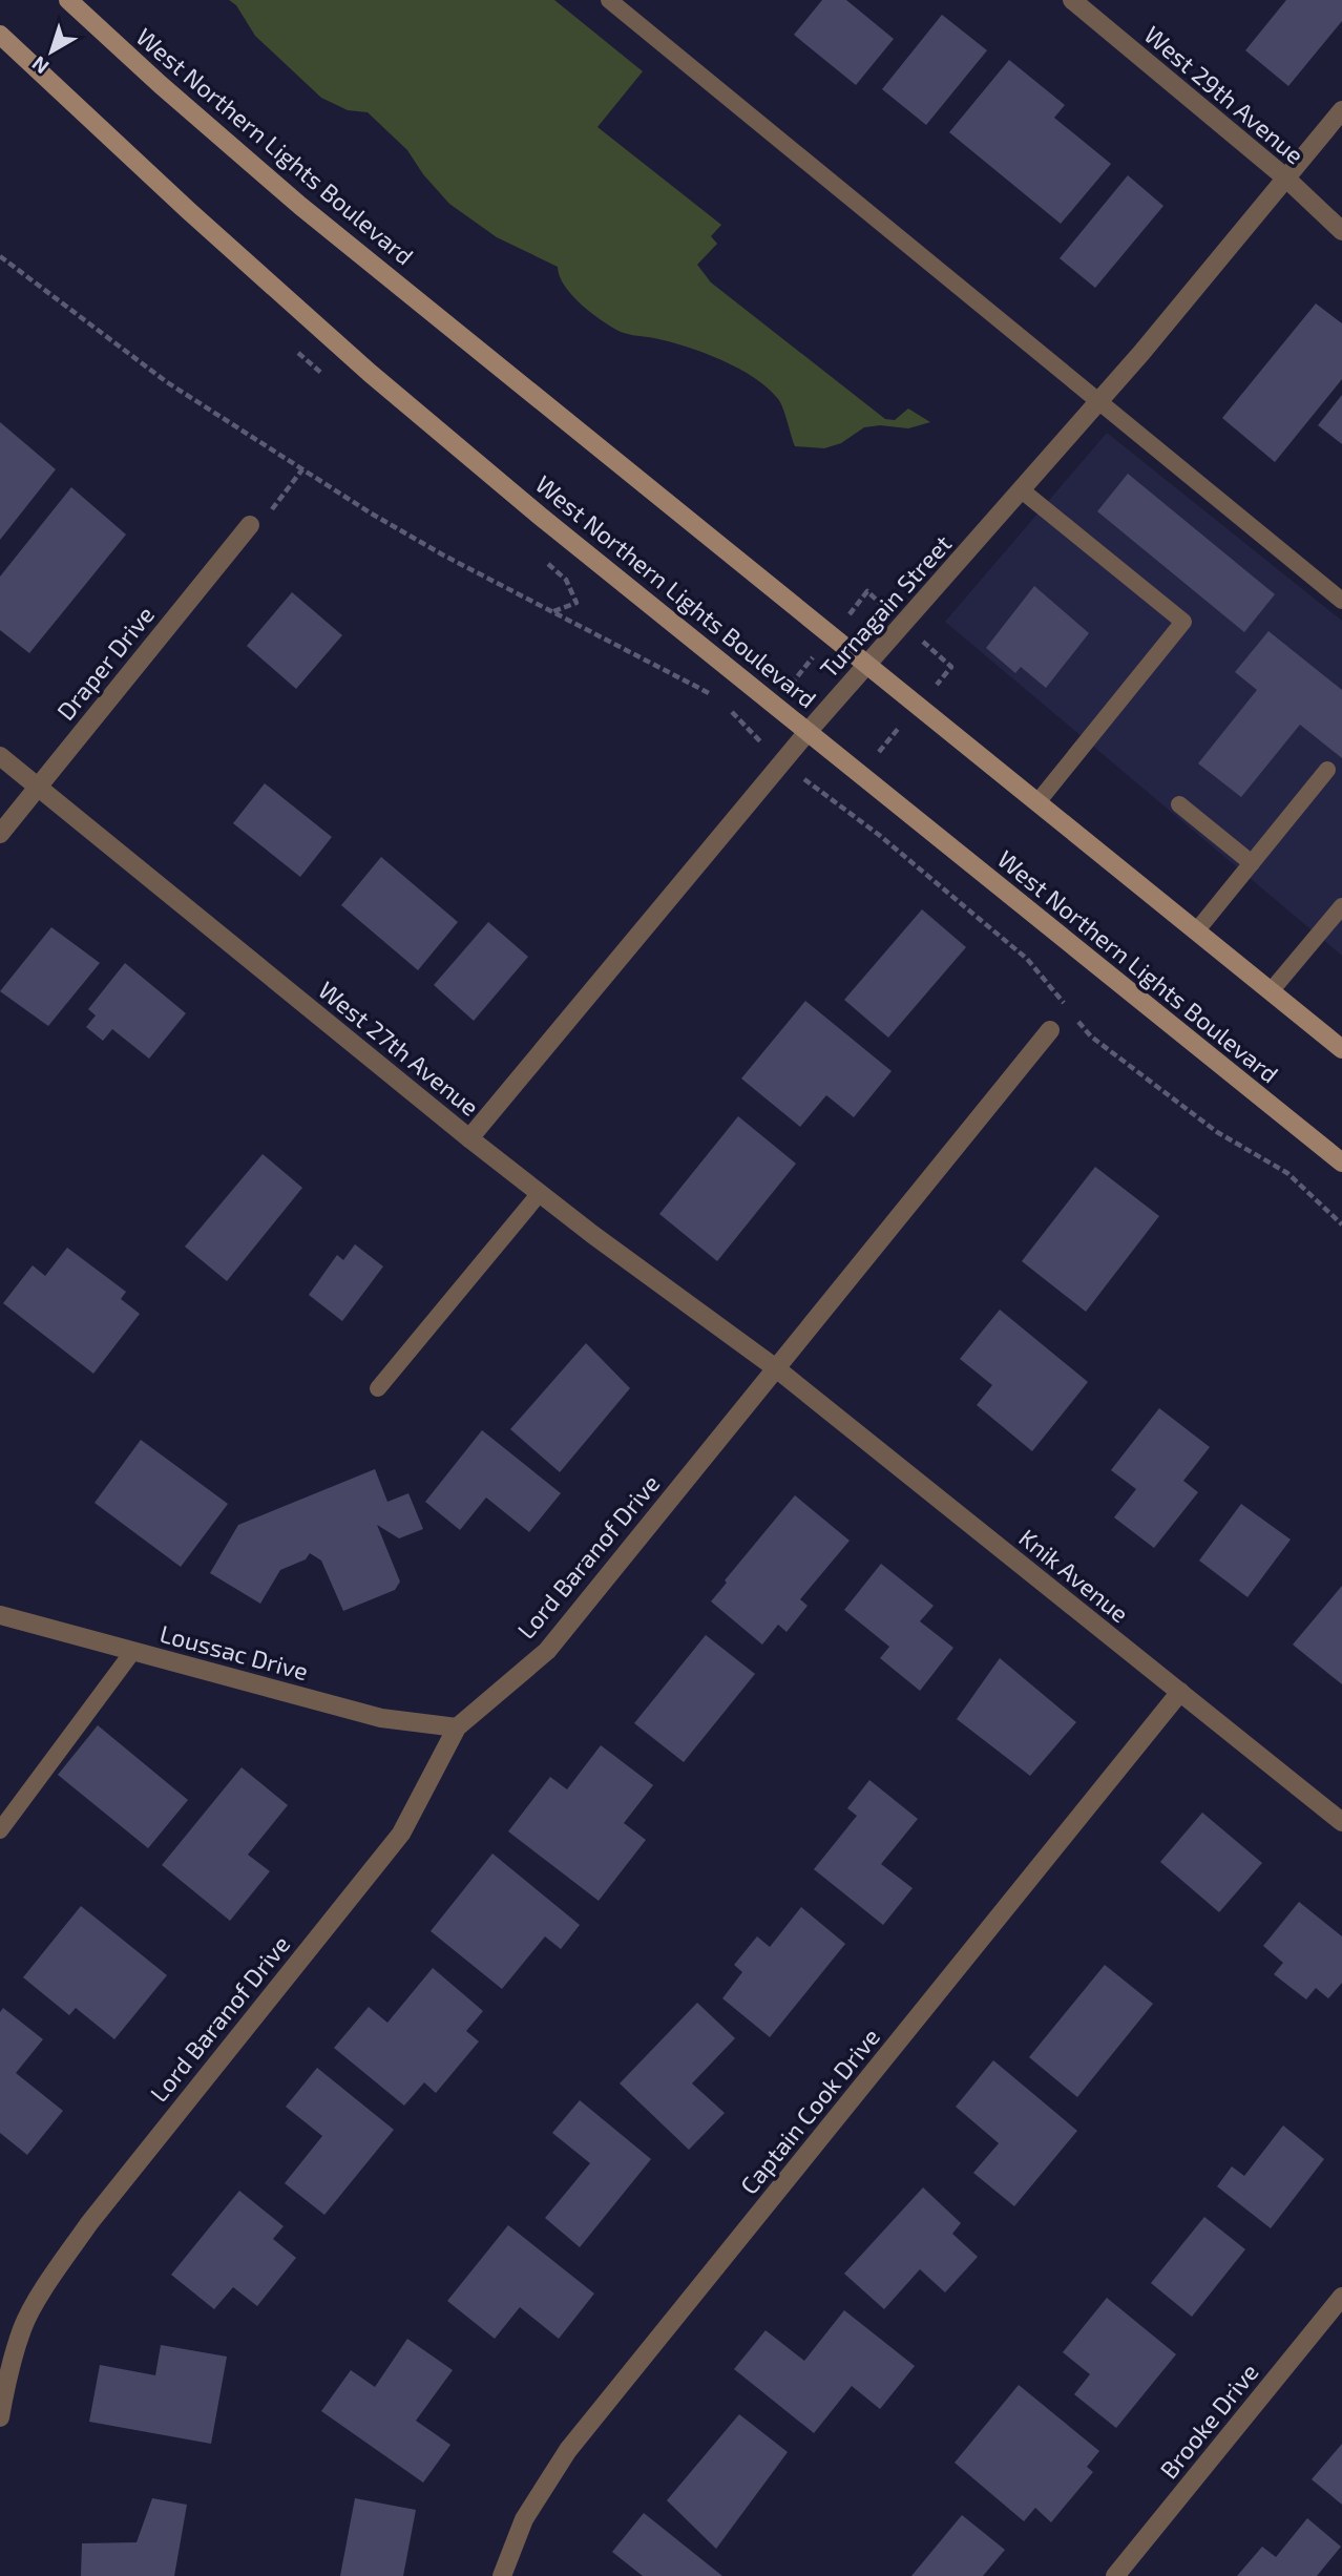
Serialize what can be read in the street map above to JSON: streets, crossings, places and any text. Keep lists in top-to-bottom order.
{
  "streets": {
    "main road": ["West Northern Lights Boulevard"],
    "street": [
      "West 29th Avenue",
      "Turnagain Street",
      "Draper Drive",
      "West 27th Avenue",
      "Lord Baranof Drive",
      "Knik Avenue",
      "Loussac Drive",
      "Captain Cook Drive",
      "Brooke Drive"
    ]
  },
  "crossings": [
    ["West 29th Avenue", "Turnagain Street"],
    ["West Northern Lights Boulevard", "Turnagain Street"],
    ["Turnagain Street", "West 27th Avenue"],
    ["Draper Drive", "West 27th Avenue"],
    ["West 27th Avenue", "Lord Baranof Drive"],
    ["West 27th Avenue", "Knik Avenue"],
    ["Lord Baranof Drive", "Knik Avenue"],
    ["Lord Baranof Drive", "Loussac Drive"],
    ["Knik Avenue", "Captain Cook Drive"]
  ],
  "north": "bottom left"
}
